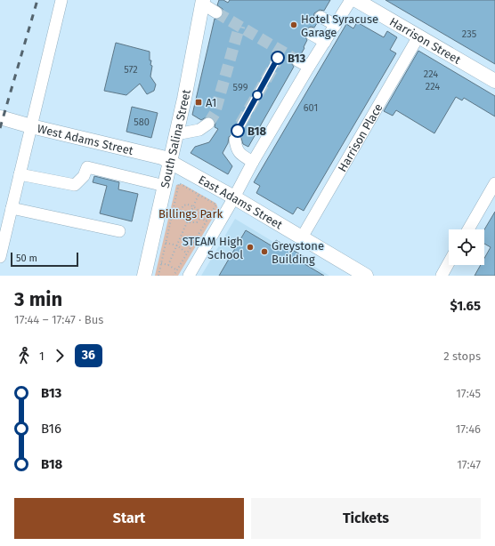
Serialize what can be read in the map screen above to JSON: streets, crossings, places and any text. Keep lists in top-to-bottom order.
{
  "streets": {
    "main road": [
      "Harrison Street",
      "South Salina Street",
      "West Adams Street",
      "East Adams Street"
    ],
    "street": ["Harrison Place"]
  },
  "crossings": [
    ["Harrison Street", "Harrison Place"],
    ["Harrison Place", "East Adams Street"],
    ["South Salina Street", "West Adams Street"],
    ["South Salina Street", "East Adams Street"],
    ["West Adams Street", "East Adams Street"]
  ],
  "parks": ["Billings Park"],
  "places": {
    "other": [
      "Hotel Syracuse Garage",
      "B13",
      "B18",
      "STEAM High School",
      "Greystone Building"
    ],
    "transit": ["A1"]
  },
  "lines": ["bus line 36"],
  "house_numbers": [
    "235",
    "572",
    "224",
    "224",
    "599",
    "601",
    "580"
  ],
  "scale_bar": "50 m",
  "page": {
    "scale": "50 m",
    "heading": ["3 min", "17:44 – 17:47 · Bus", "$1.65"],
    "legs": ["1", "36", "2 stops"],
    "list": [
      {
        "name": "B13",
        "value": "17:45"
      },
      {
        "name": "B16",
        "value": "17:46"
      },
      {
        "name": "B18",
        "value": "17:47"
      }
    ],
    "buttons": ["Start", "Tickets"]
  }
}
